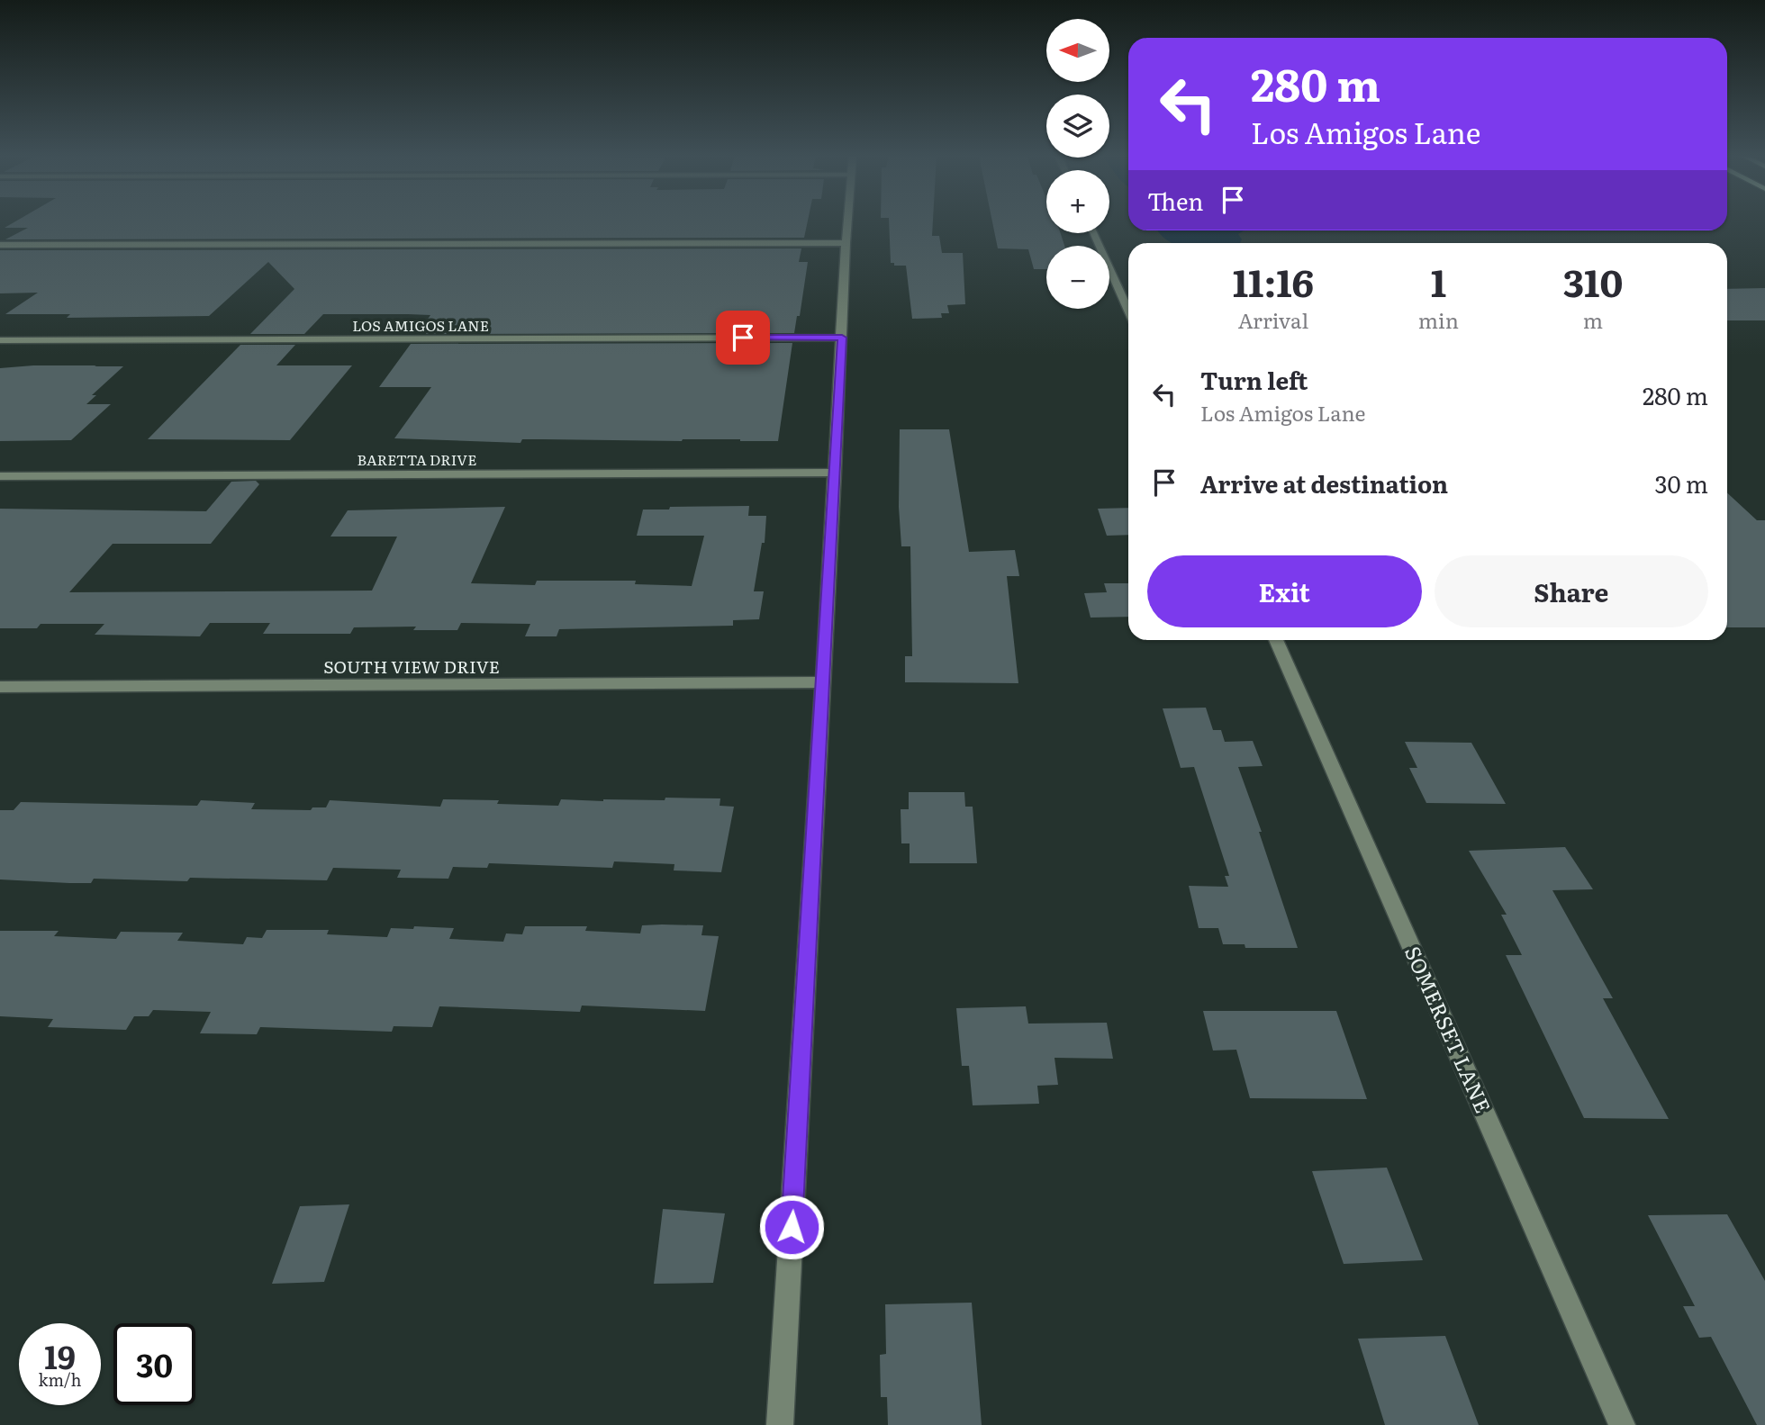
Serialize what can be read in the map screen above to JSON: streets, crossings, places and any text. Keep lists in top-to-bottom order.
{
  "streets": {
    "street": [
      "LOS AMIGOS LANE",
      "BARETTA DRIVE",
      "SOUTH VIEW DRIVE",
      "SOMERSET LANE"
    ]
  },
  "north": "left",
  "page": {
    "map_buttons": ["+", "−"],
    "turn": ["280 m", "Los Amigos Lane"],
    "then": "Then",
    "eta": [
      "11:16",
      "Arrival",
      "1",
      "min",
      "310",
      "m"
    ],
    "list": [
      {
        "name": "Turn left",
        "note": "Los Amigos Lane",
        "value": "280 m"
      },
      {
        "name": "Arrive at destination",
        "value": "30 m"
      }
    ],
    "buttons": ["Exit", "Share"],
    "speed": "19 km/h",
    "limit": "30"
  }
}
